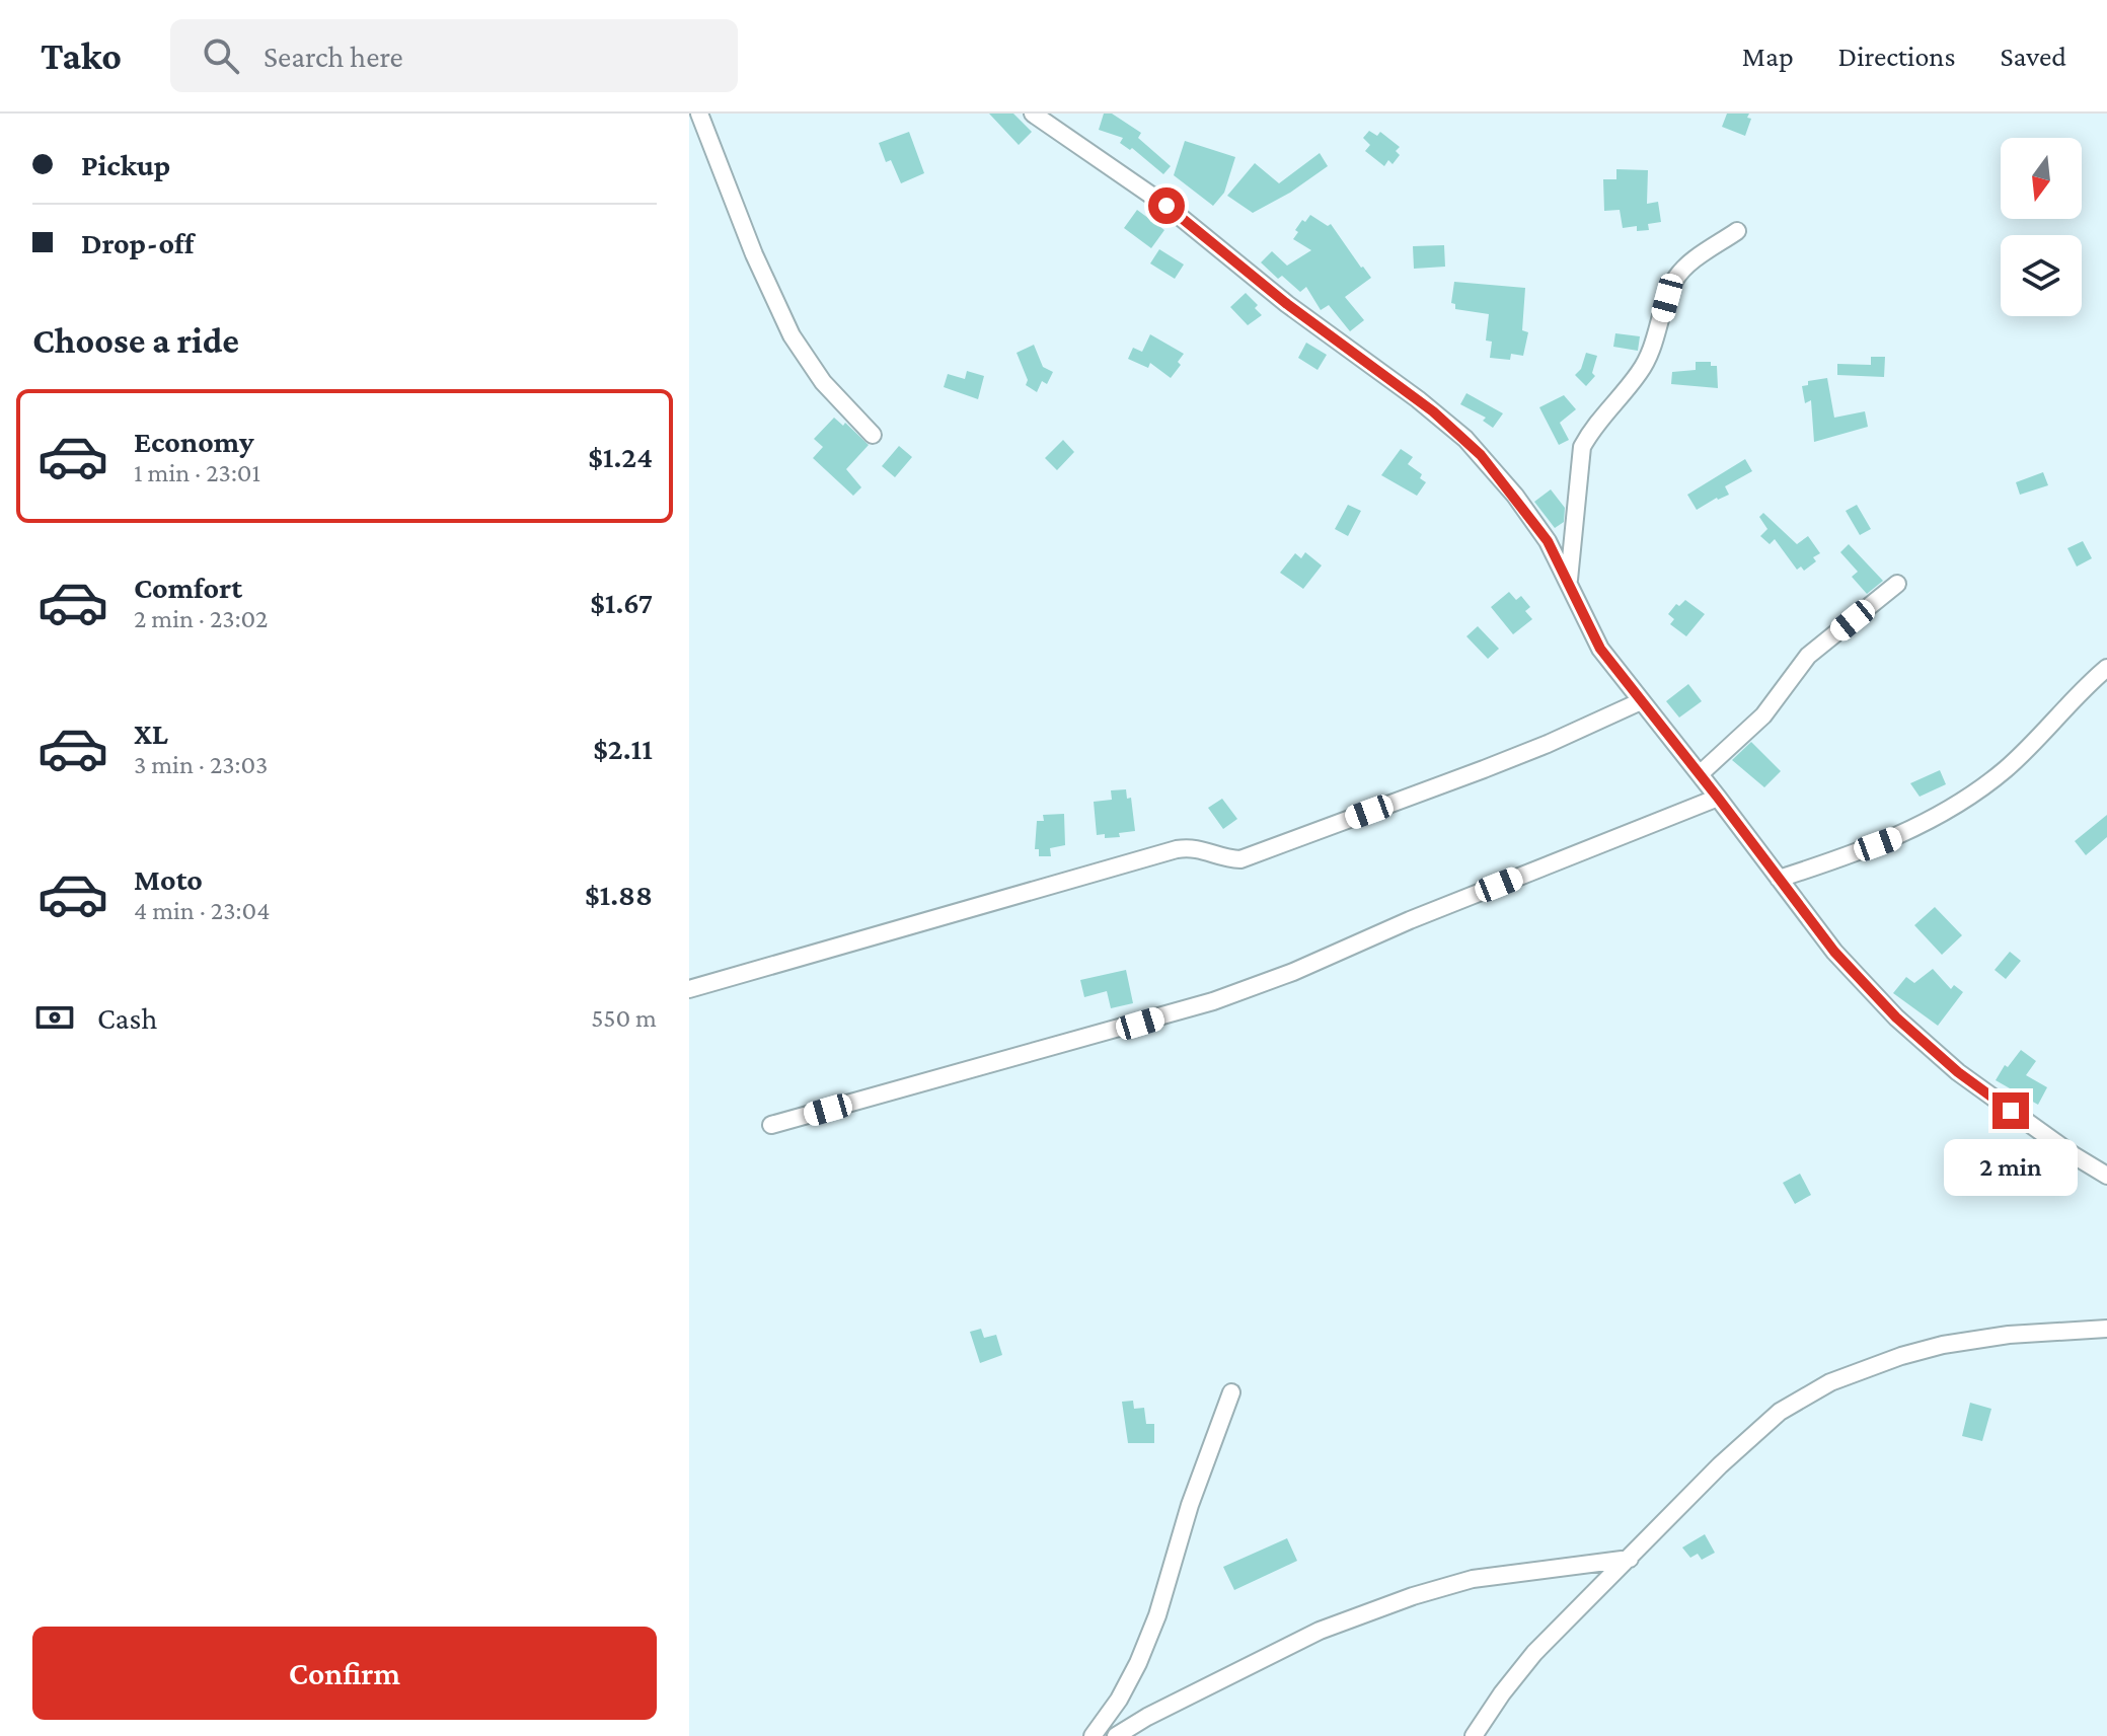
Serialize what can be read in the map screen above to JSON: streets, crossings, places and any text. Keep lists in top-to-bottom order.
{
  "north": "bottom",
  "page": {
    "header": "Tako",
    "search": "Search here",
    "nav": ["Map", "Directions", "Saved"],
    "banner": ["Pickup", "Drop-off"],
    "heading": "Choose a ride",
    "list": [
      {
        "name": "Economy",
        "note": "1 min · 23:01",
        "value": "$1.24"
      },
      {
        "name": "Comfort",
        "note": "2 min · 23:02",
        "value": "$1.67"
      },
      {
        "name": "XL",
        "note": "3 min · 23:03",
        "value": "$2.11"
      },
      {
        "name": "Moto",
        "note": "4 min · 23:04",
        "value": "$1.88"
      }
    ],
    "pay": ["Cash", "550 m"],
    "bubble": "2 min",
    "buttons": "Confirm"
  }
}
